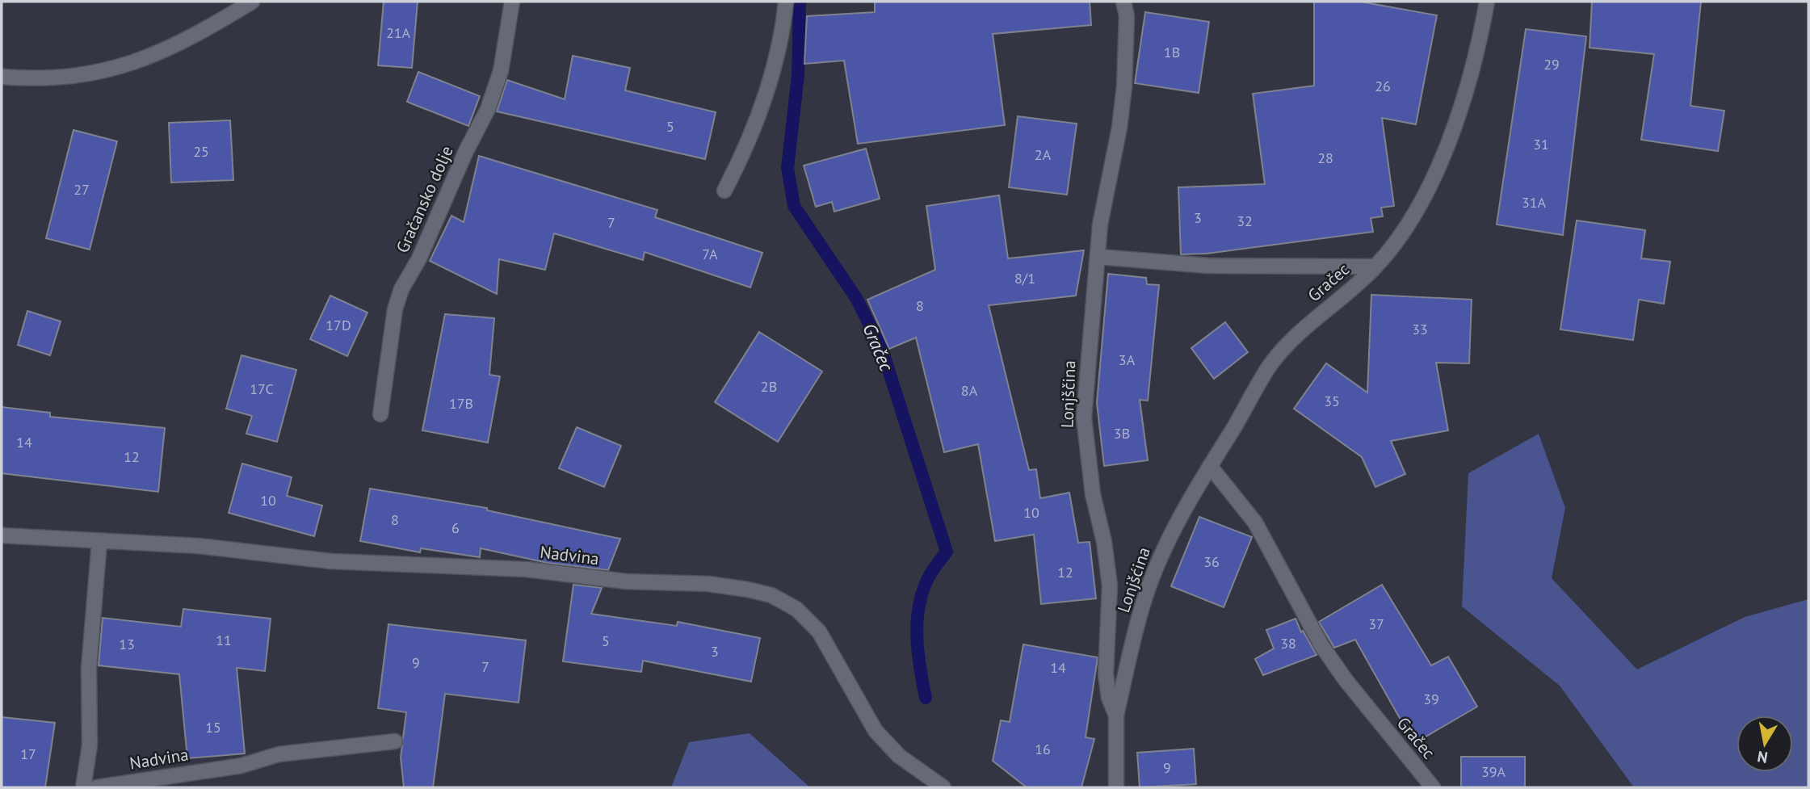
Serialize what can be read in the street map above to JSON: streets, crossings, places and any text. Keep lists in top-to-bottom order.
{
  "streets": {
    "street": [
      "Gračansko dolje",
      "Gračec",
      "Lonjščina",
      "Nadvina",
      "Lonjšćina"
    ]
  },
  "crossings": [
    ["Gračec", "Lonjšćina"],
    ["Lonjščina", "Lonjšćina"]
  ],
  "water": ["Gračec"],
  "house_numbers": [
    "21A",
    "1B",
    "29",
    "26",
    "5",
    "31",
    "25",
    "2A",
    "28",
    "27",
    "31A",
    "3",
    "32",
    "7",
    "7A",
    "8/1",
    "8",
    "17D",
    "33",
    "3A",
    "2B",
    "17C",
    "8A",
    "35",
    "17B",
    "3B",
    "14",
    "12",
    "10",
    "10",
    "8",
    "6",
    "36",
    "12",
    "37",
    "11",
    "5",
    "38",
    "13",
    "3",
    "9",
    "7",
    "14",
    "39",
    "15",
    "16",
    "17",
    "9",
    "39A"
  ],
  "north": "bottom"
}
